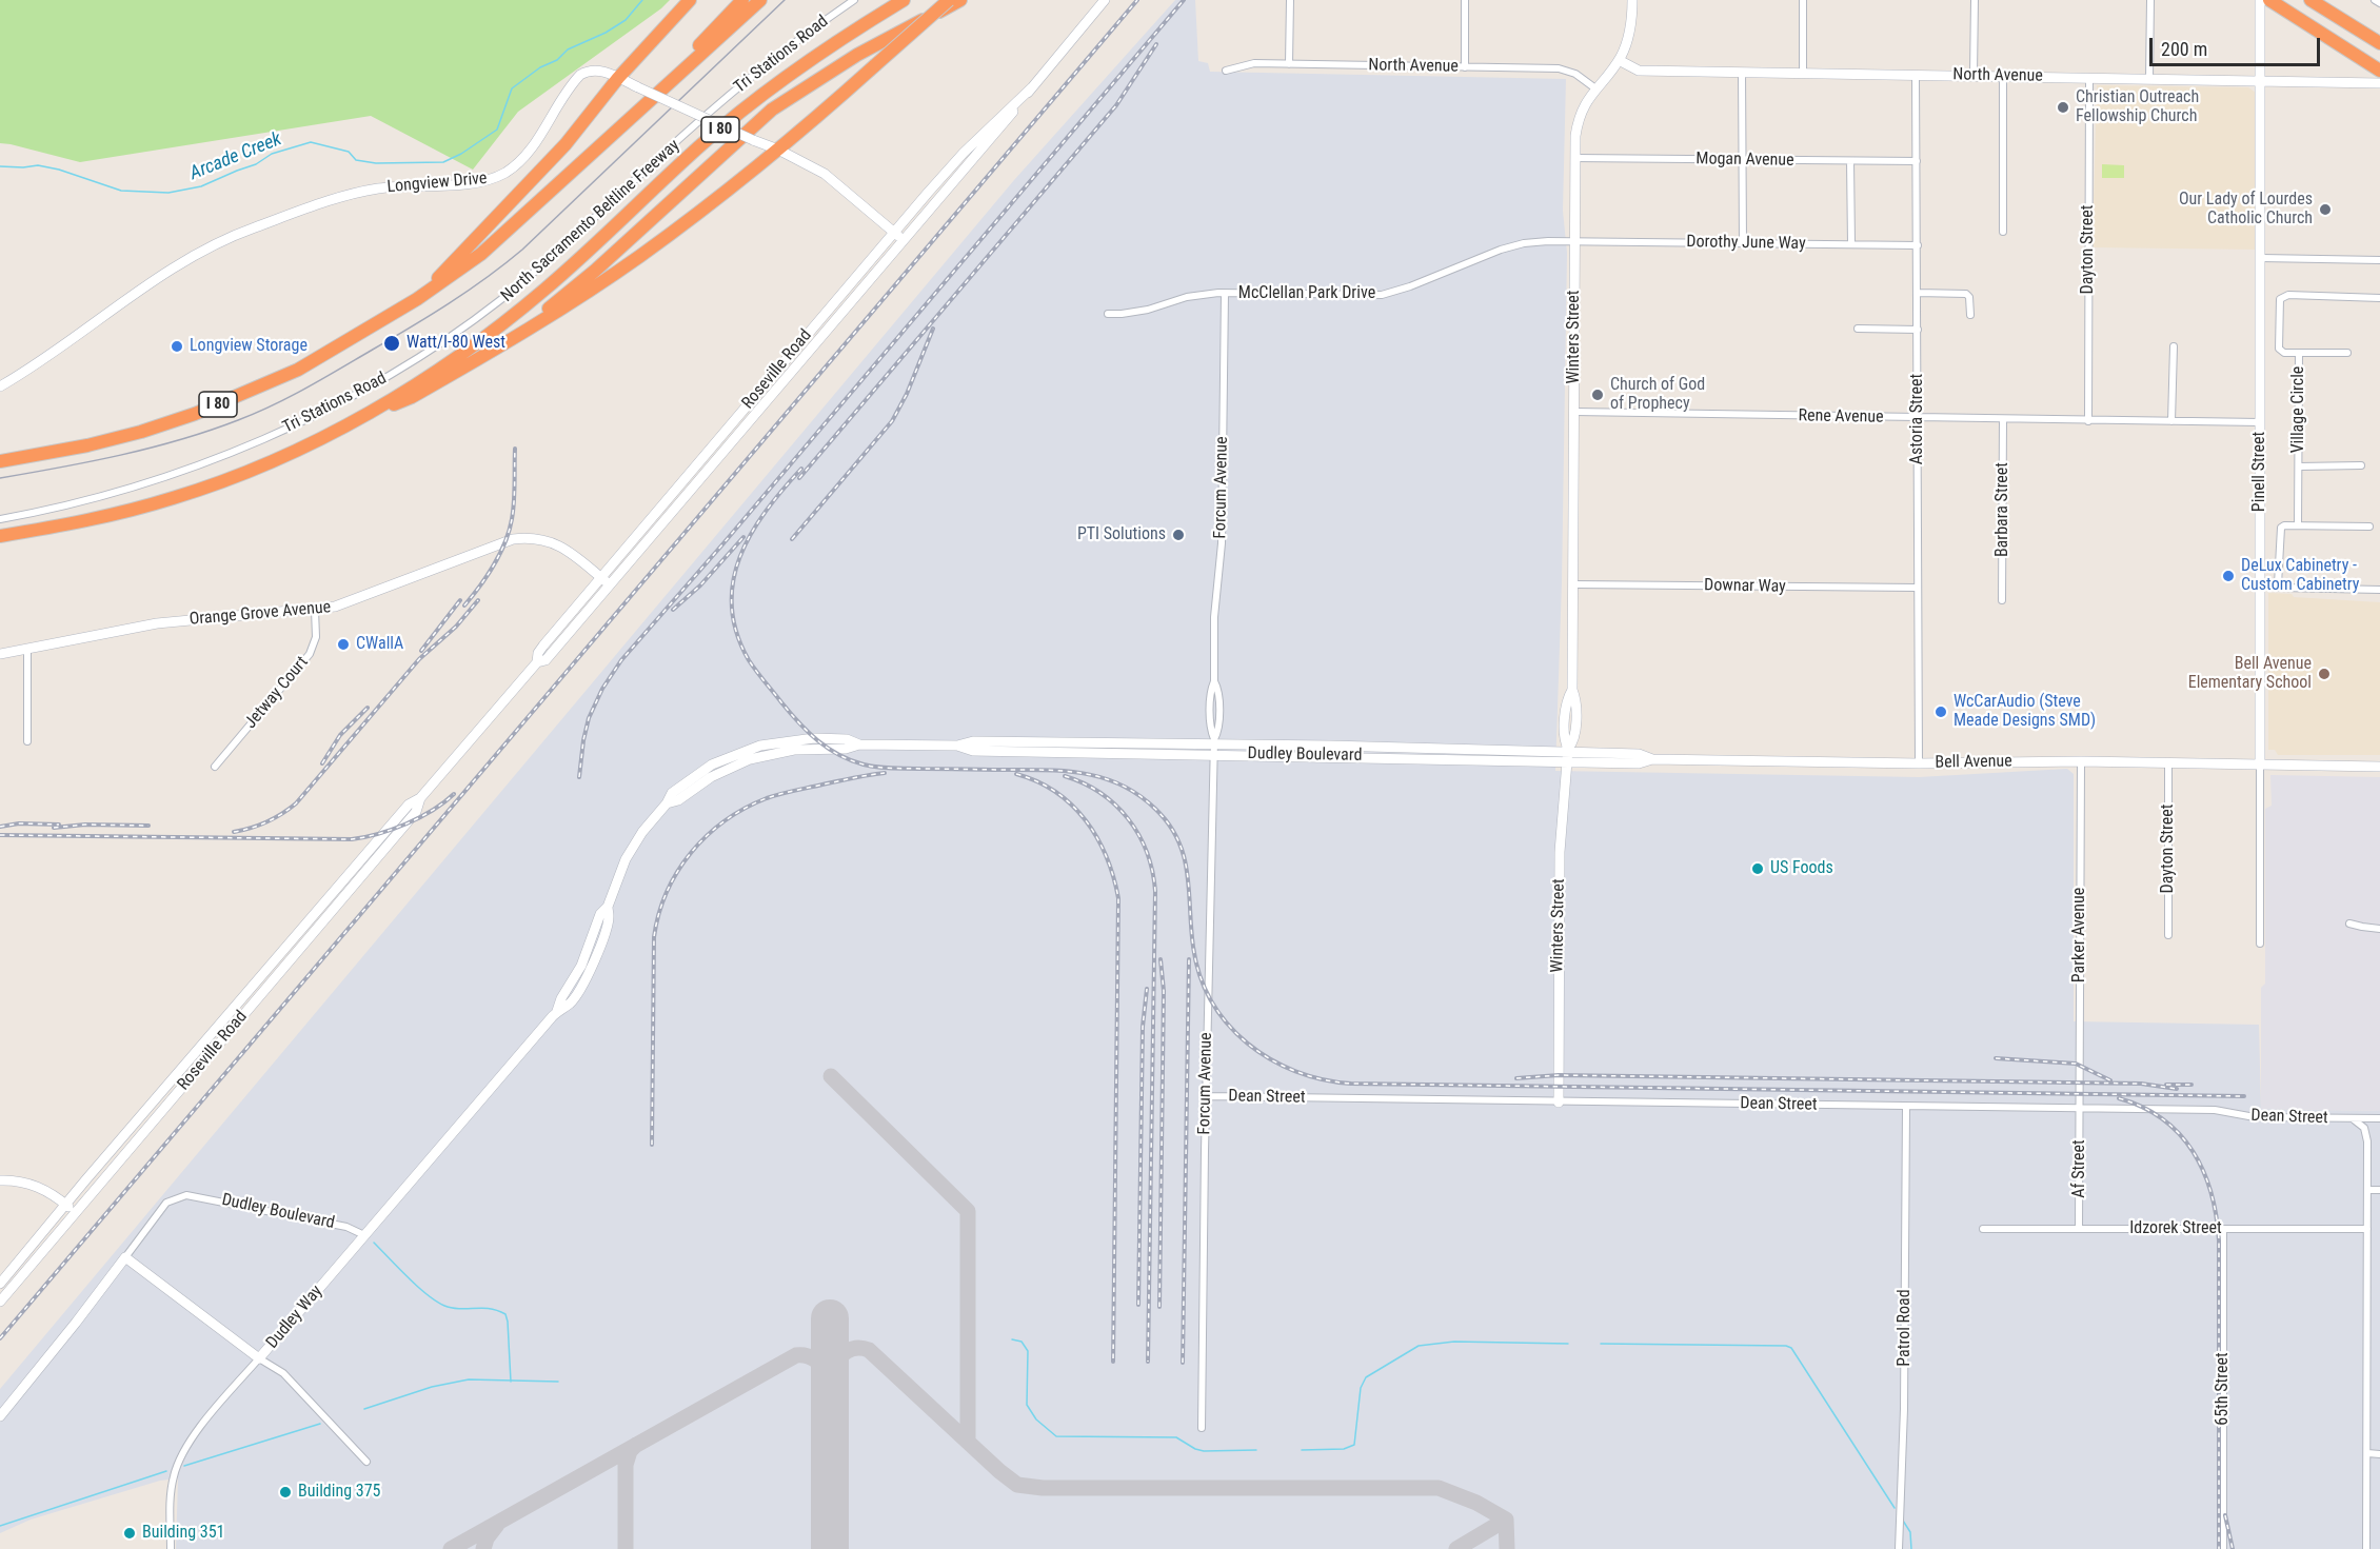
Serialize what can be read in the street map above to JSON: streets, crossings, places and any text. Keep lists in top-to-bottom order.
{
  "streets": {
    "highway": ["I 80", "North Sacramento Beltline Freeway"],
    "main road": [
      "North Avenue",
      "Longview Drive",
      "Winters Street",
      "Roseville Road",
      "Pinell Street",
      "Orange Grove Avenue",
      "Dudley Boulevard",
      "Bell Avenue",
      "Dudley Way"
    ],
    "street": [
      "Tri Stations Road",
      "Mogan Avenue",
      "Dorothy June Way",
      "Dayton Street",
      "McClellan Park Drive",
      "Village Circle",
      "Rene Avenue",
      "Astoria Street",
      "Forcum Avenue",
      "Barbara Street",
      "Downar Way",
      "Jetway Court",
      "Parker Avenue",
      "Dean Street",
      "Af Street",
      "Idzorek Street",
      "Patrol Road",
      "65th Street"
    ]
  },
  "crossings": [
    ["North Avenue", "Dayton Street"],
    ["North Avenue", "Winters Street"],
    ["North Avenue", "Astoria Street"],
    ["North Avenue", "Pinell Street"],
    ["Mogan Avenue", "Winters Street"],
    ["Mogan Avenue", "Astoria Street"],
    ["Longview Drive", "Roseville Road"],
    ["Dorothy June Way", "McClellan Park Drive"],
    ["Dorothy June Way", "Winters Street"],
    ["Dorothy June Way", "Astoria Street"],
    ["Dayton Street", "Rene Avenue"],
    ["Dayton Street", "Bell Avenue"],
    ["McClellan Park Drive", "Winters Street"],
    ["McClellan Park Drive", "Forcum Avenue"],
    ["Winters Street", "Rene Avenue"],
    ["Winters Street", "Downar Way"],
    ["Winters Street", "Dudley Boulevard"],
    ["Winters Street", "Dean Street"],
    ["Roseville Road", "Orange Grove Avenue"],
    ["Rene Avenue", "Astoria Street"],
    ["Rene Avenue", "Pinell Street"],
    ["Rene Avenue", "Barbara Street"],
    ["Astoria Street", "Downar Way"],
    ["Astoria Street", "Bell Avenue"],
    ["Pinell Street", "Bell Avenue"],
    ["Forcum Avenue", "Dudley Boulevard"],
    ["Forcum Avenue", "Dean Street"],
    ["Orange Grove Avenue", "Jetway Court"],
    ["Dudley Boulevard", "Bell Avenue"],
    ["Dudley Boulevard", "Dudley Way"],
    ["Bell Avenue", "Parker Avenue"],
    ["Parker Avenue", "Dean Street"],
    ["Parker Avenue", "Af Street"],
    ["Dean Street", "Af Street"],
    ["Dean Street", "Patrol Road"],
    ["Af Street", "Idzorek Street"],
    ["Idzorek Street", "65th Street"]
  ],
  "water": ["Arcade Creek"],
  "places": [
    "Christian Outreach Fellowship Church",
    "Our Lady of Lourdes Catholic Church",
    "Watt/I-80 West",
    "Longview Storage",
    "Church of God of Prophecy",
    "PTI Solutions",
    "DeLux Cabinetry - Custom Cabinetry",
    "CWallA",
    "Bell Avenue Elementary School",
    "WcCarAudio (Steve Meade Designs SMD)",
    "US Foods",
    "Building 375",
    "Building 351"
  ],
  "scale_bar": "200 m"
}
